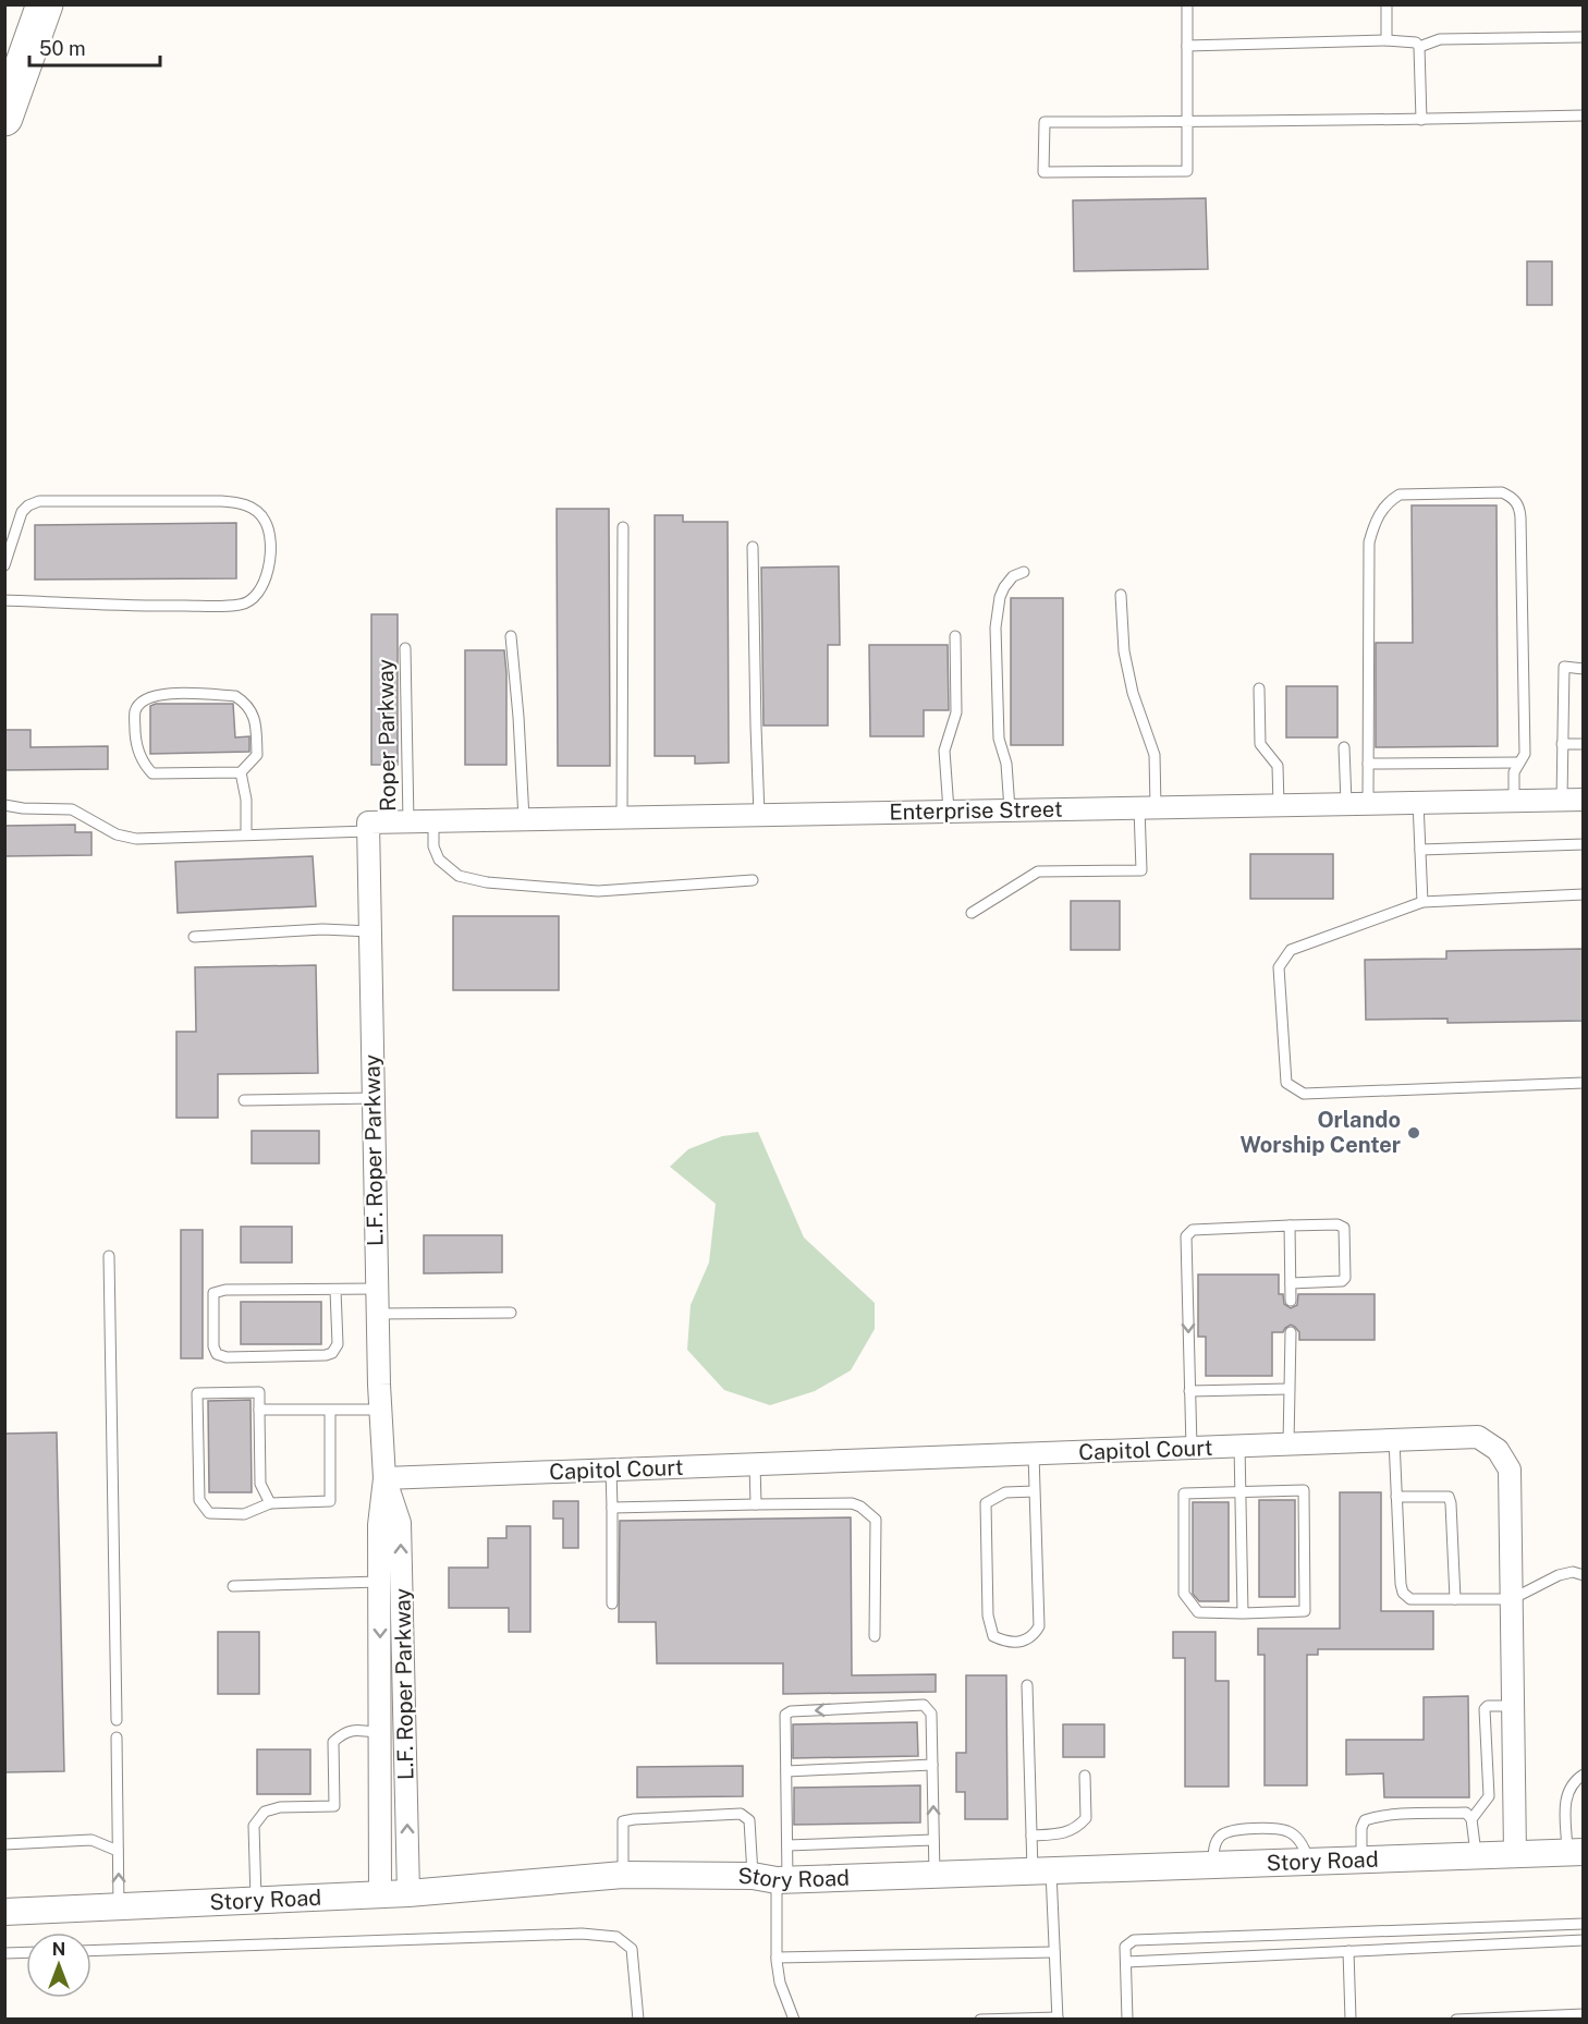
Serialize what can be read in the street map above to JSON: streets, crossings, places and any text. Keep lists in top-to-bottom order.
{
  "streets": {
    "street": [
      "Enterprise Street",
      "L.F. Roper Parkway",
      "Capitol Court",
      "Story Road"
    ],
    "lane": ["Roper Parkway"]
  },
  "crossings": [
    ["Roper Parkway", "Enterprise Street"],
    ["Enterprise Street", "L.F. Roper Parkway"],
    ["L.F. Roper Parkway", "Capitol Court"],
    ["L.F. Roper Parkway", "Story Road"],
    ["Capitol Court", "Story Road"]
  ],
  "places": ["Orlando Worship Center"],
  "scale_bar": "50 m",
  "north": "top"
}
